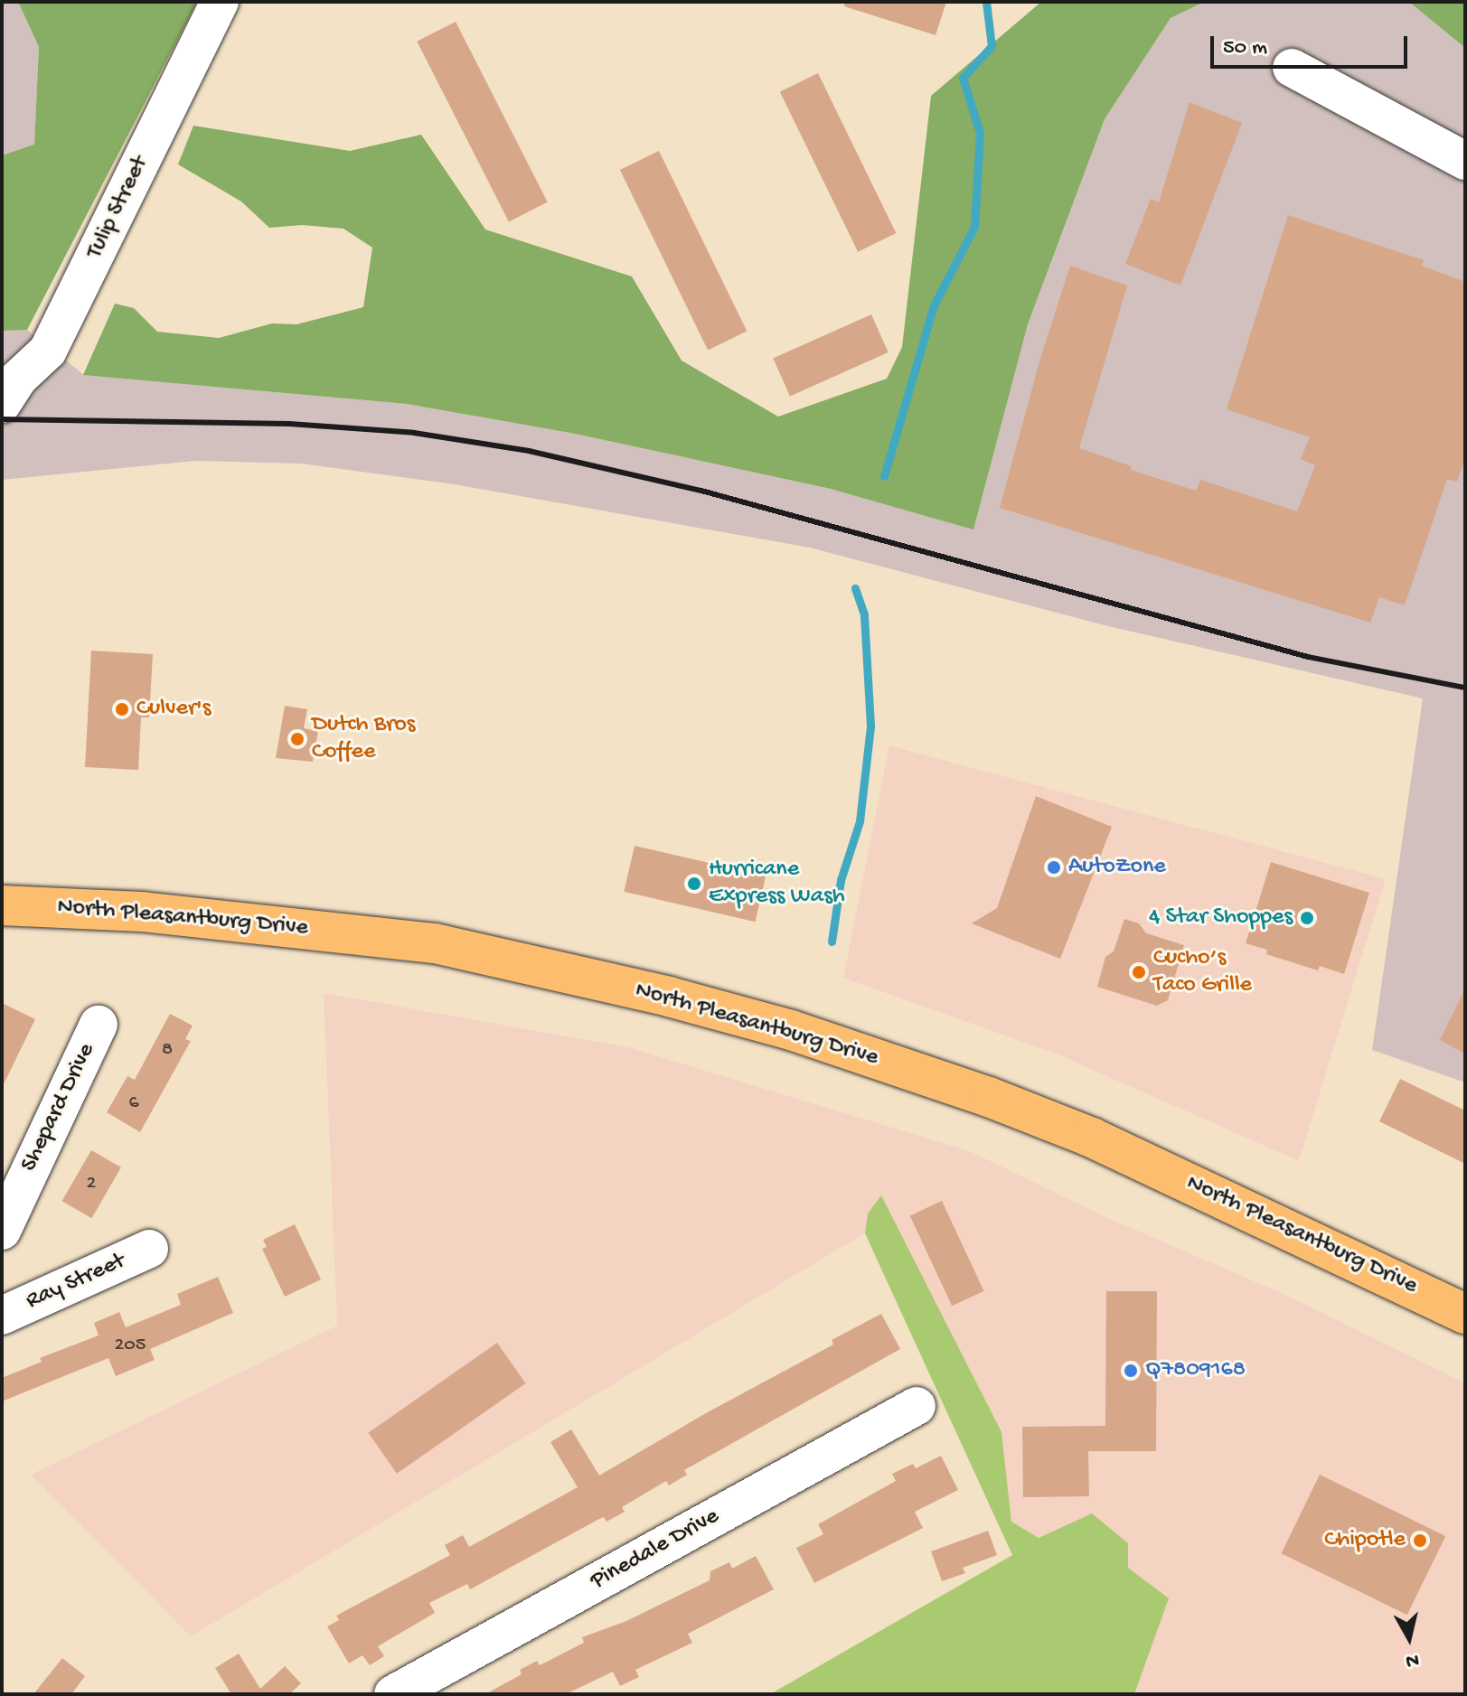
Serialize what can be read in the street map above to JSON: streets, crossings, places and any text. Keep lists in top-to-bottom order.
{
  "streets": {
    "main road": ["North Pleasantburg Drive"],
    "street": [
      "Tulip Street",
      "Shepard Drive",
      "Ray Street",
      "Pinedale Drive"
    ]
  },
  "places": [
    "Culver's",
    "Dutch Bros Coffee",
    "AutoZone",
    "Hurricane Express Wash",
    "4 Star Shoppes",
    "Cucho’s Taco Grille",
    "Q7809168",
    "Chipotle"
  ],
  "house_numbers": [
    "8",
    "6",
    "2",
    "205"
  ],
  "scale_bar": "50 m",
  "north": "bottom"
}
